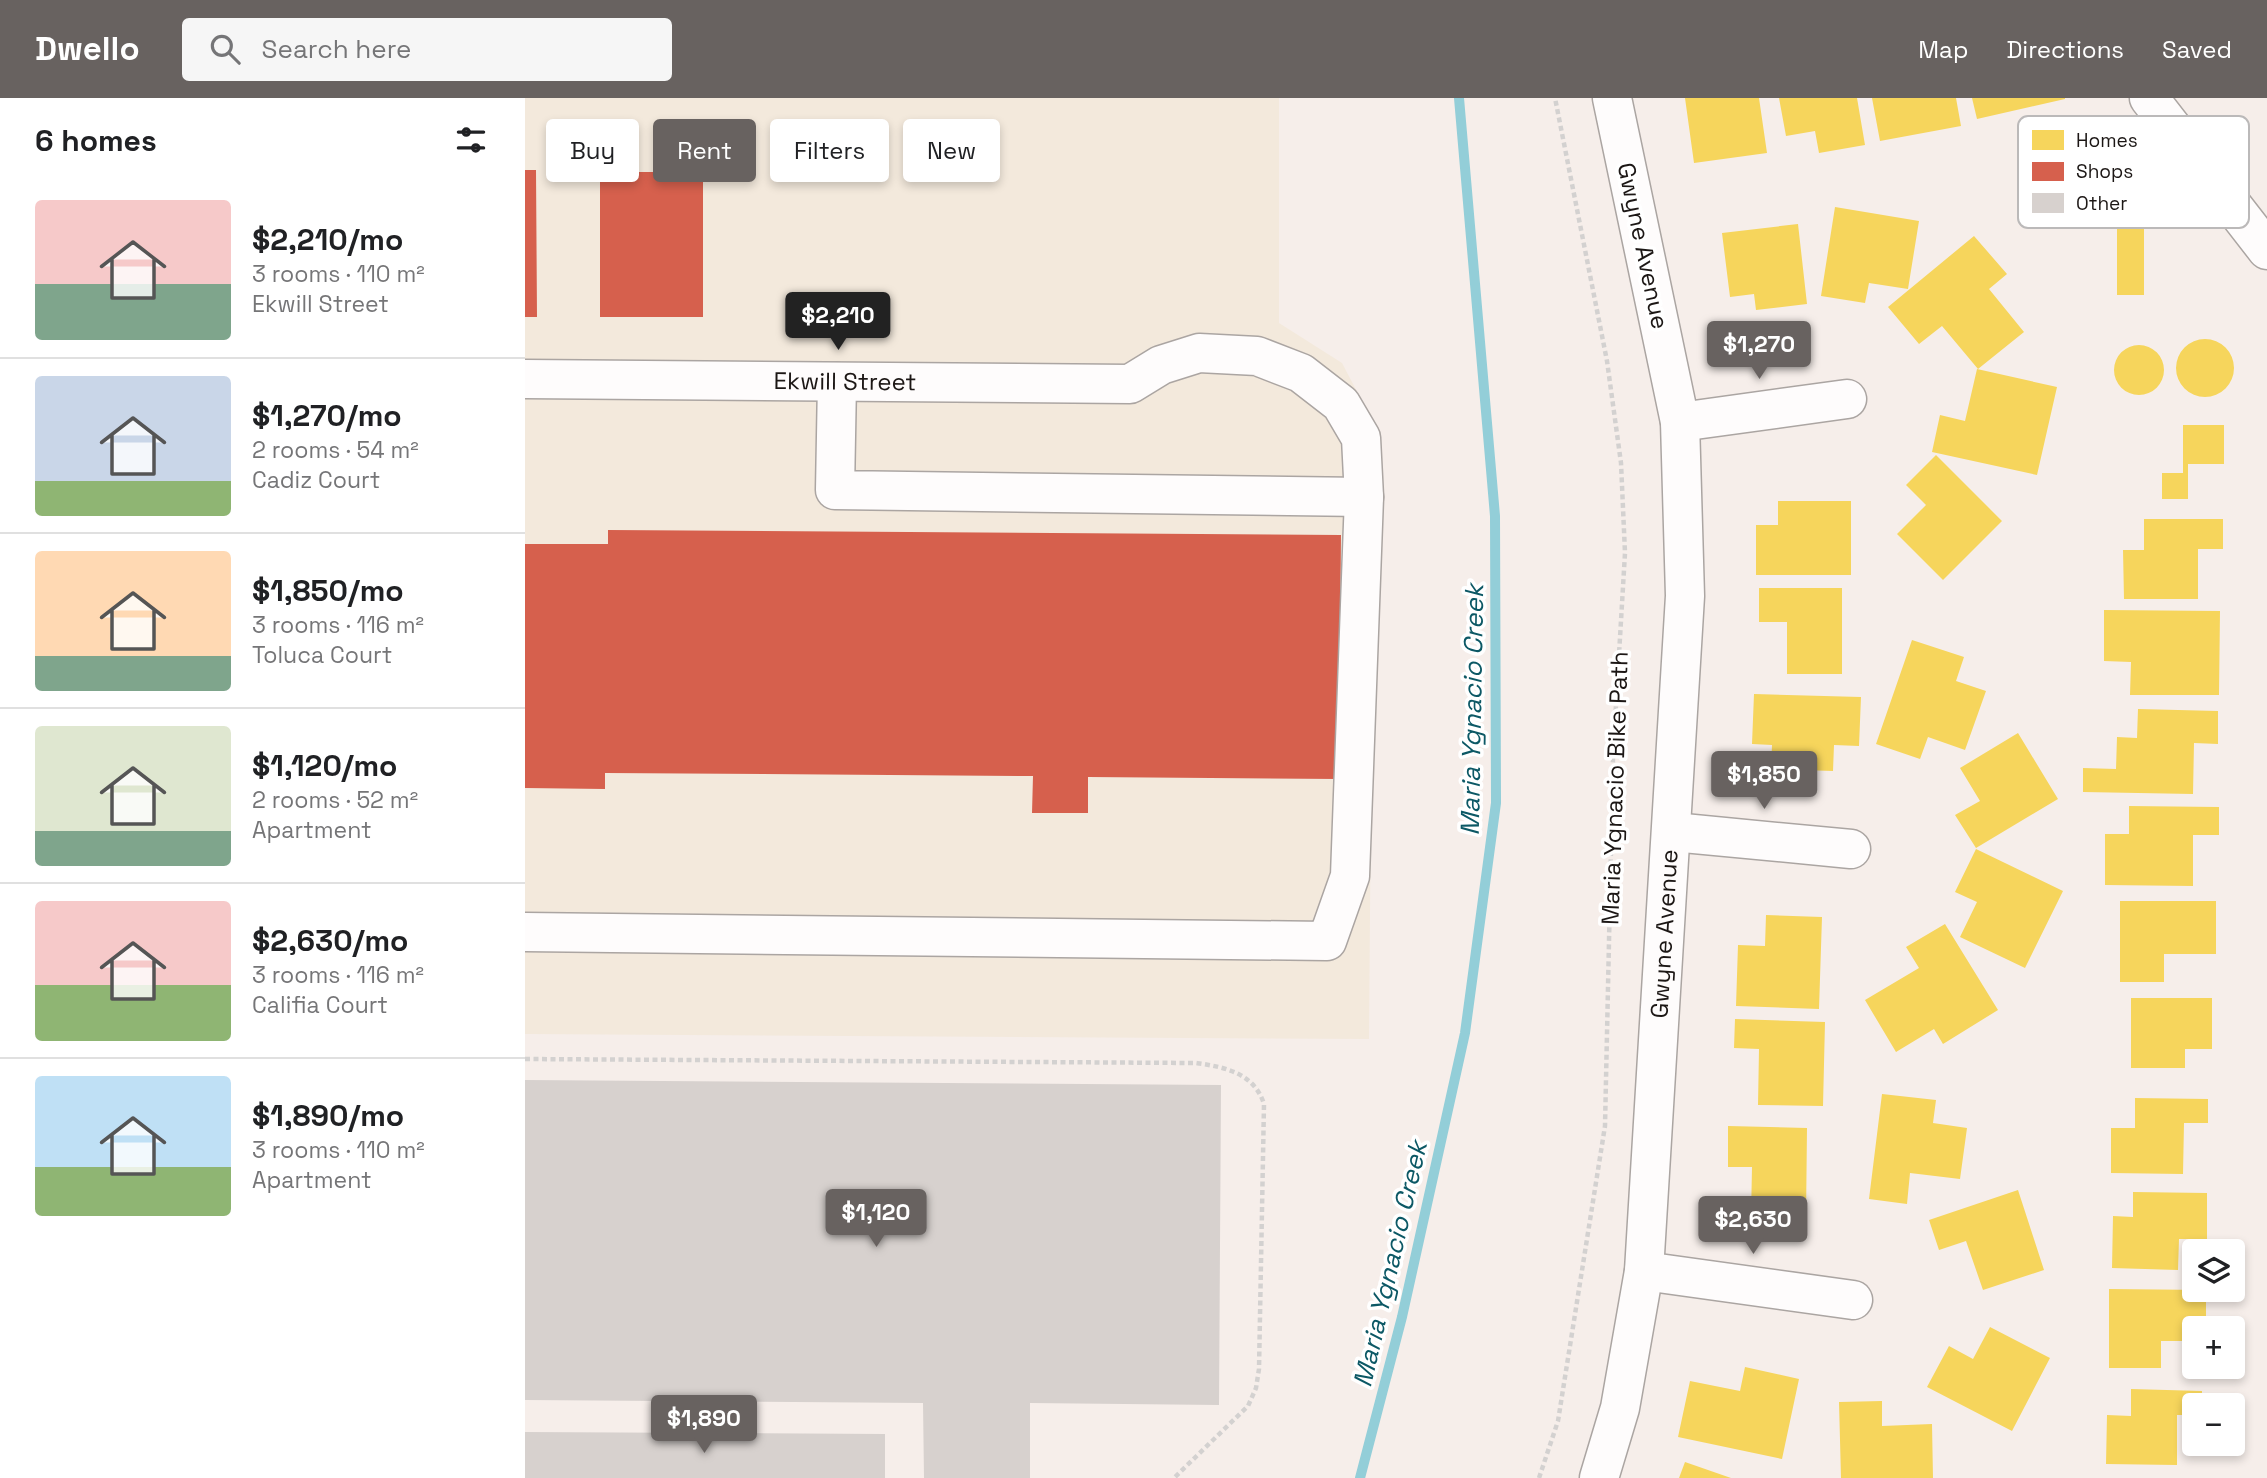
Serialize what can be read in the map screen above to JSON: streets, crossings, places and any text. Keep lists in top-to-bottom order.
{
  "streets": {
    "street": ["Gwyne Avenue", "Ekwill Street"],
    "path": ["Maria Ygnacio Bike Path"]
  },
  "water": ["Maria Ygnacio Creek"],
  "legend": ["Homes", "Shops", "Other"],
  "page": {
    "header": "Dwello",
    "search": "Search here",
    "nav": ["Map", "Directions", "Saved"],
    "heading": "6 homes",
    "chip": [
      "Buy",
      "Rent",
      "Filters",
      "New"
    ],
    "list": [
      {
        "name": "$2,210/mo",
        "note": "3 rooms · 110 m² · Ekwill Street"
      },
      {
        "name": "$1,270/mo",
        "note": "2 rooms · 54 m² · Cadiz Court"
      },
      {
        "name": "$1,850/mo",
        "note": "3 rooms · 116 m² · Toluca Court"
      },
      {
        "name": "$1,120/mo",
        "note": "2 rooms · 52 m² · Apartment"
      },
      {
        "name": "$2,630/mo",
        "note": "3 rooms · 116 m² · Califia Court"
      },
      {
        "name": "$1,890/mo",
        "note": "3 rooms · 110 m² · Apartment"
      }
    ],
    "price": [
      "$2,210",
      "$1,270",
      "$1,850",
      "$1,120",
      "$2,630",
      "$1,890"
    ],
    "map_buttons": ["+", "−"]
  }
}
